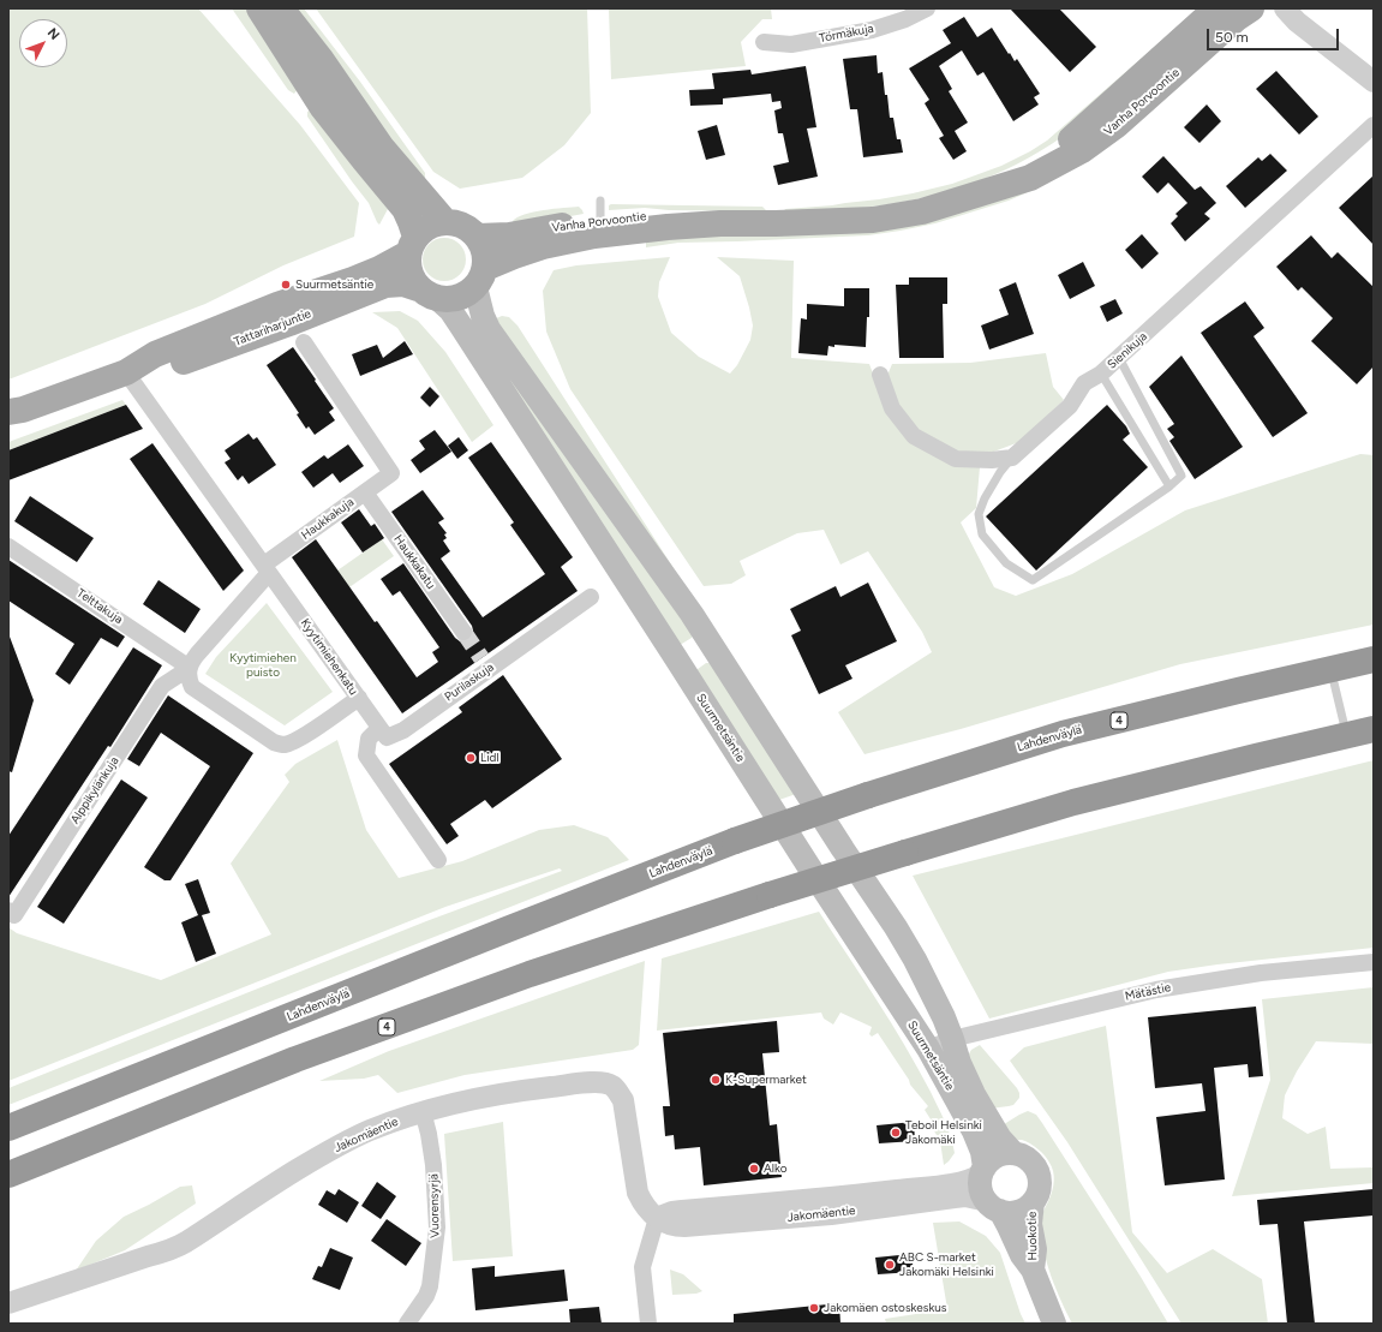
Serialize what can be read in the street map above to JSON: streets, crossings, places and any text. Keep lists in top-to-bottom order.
{
  "streets": {
    "highway": ["4", "Lahdenväylä"],
    "main road": [
      "Vanha Porvoontie",
      "Tattariharjuntie",
      "Suurmetsäntie",
      "Huokotie"
    ],
    "street": [
      "Törmäkuja",
      "Sienikuja",
      "Haukkakuja",
      "Haukkakatu",
      "Telttakuja",
      "Kyytimiehenkatu",
      "Purilaskuja",
      "Alppikylänkuja",
      "Mätästie",
      "Jakomäentie",
      "Vuorensyrjä"
    ]
  },
  "crossings": [
    ["Vanha Porvoontie", "Tattariharjuntie"],
    ["Vanha Porvoontie", "Suurmetsäntie"],
    ["Tattariharjuntie", "Kyytimiehenkatu"],
    ["Tattariharjuntie", "Suurmetsäntie"],
    ["Haukkakuja", "Haukkakatu"],
    ["Haukkakuja", "Kyytimiehenkatu"],
    ["Telttakuja", "Kyytimiehenkatu"],
    ["Telttakuja", "Alppikylänkuja"],
    ["Kyytimiehenkatu", "Alppikylänkuja"],
    ["Suurmetsäntie", "Mätästie"],
    ["Suurmetsäntie", "Jakomäentie"],
    ["Suurmetsäntie", "Huokotie"],
    ["Jakomäentie", "Vuorensyrjä"],
    ["Jakomäentie", "Huokotie"]
  ],
  "parks": ["Kyytimiehen puisto"],
  "places": [
    "Suurmetsäntie",
    "Lidl",
    "K-Supermarket",
    "Teboil Helsinki Jakomäki",
    "Alko",
    "ABC S-market Jakomäki Helsinki",
    "Jakomäen ostoskeskus"
  ],
  "scale_bar": "50 m",
  "north": "top right"
}
